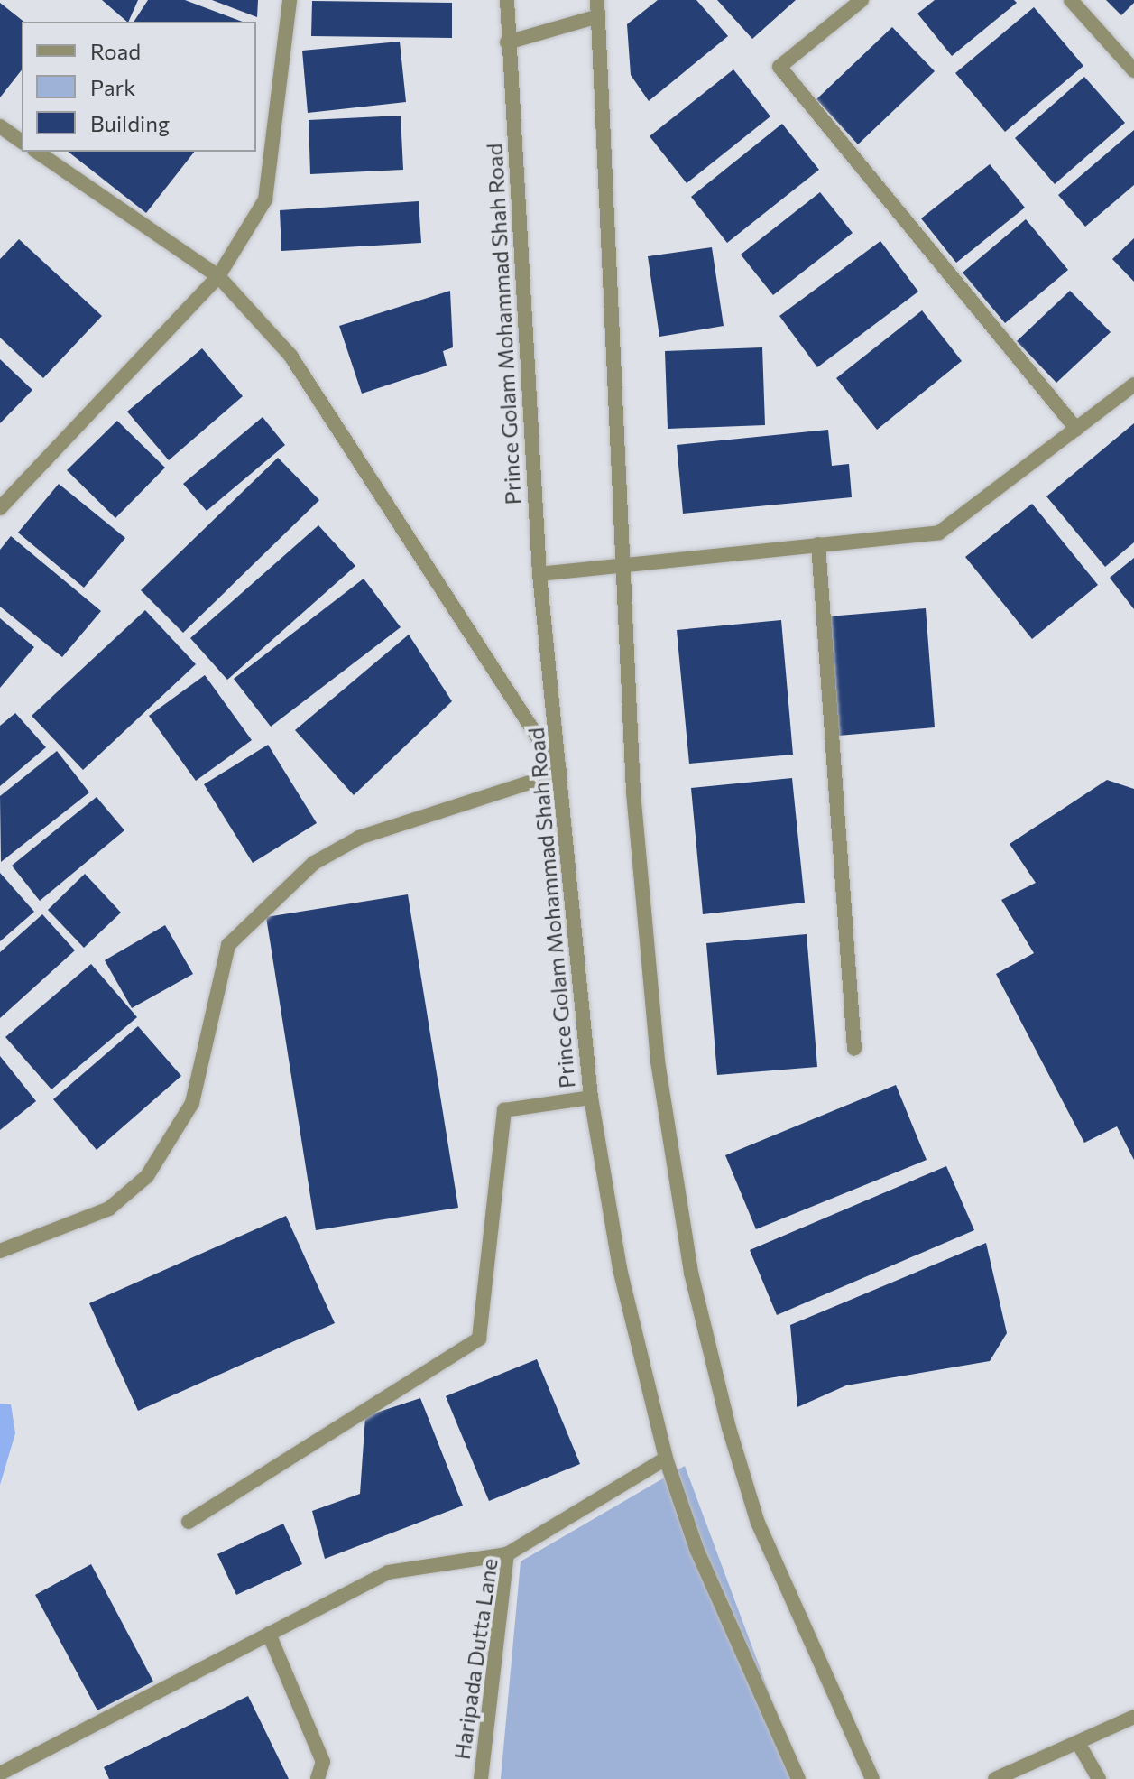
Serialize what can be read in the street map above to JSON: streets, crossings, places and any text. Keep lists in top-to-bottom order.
{
  "streets": {
    "street": ["Prince Golam Mohammad Shah Road", "Haripada Dutta Lane"]
  },
  "crossings": [
    ["Prince Golam Mohammad Shah Road", "Haripada Dutta Lane"]
  ],
  "legend": ["Road", "Park", "Building"]
}
